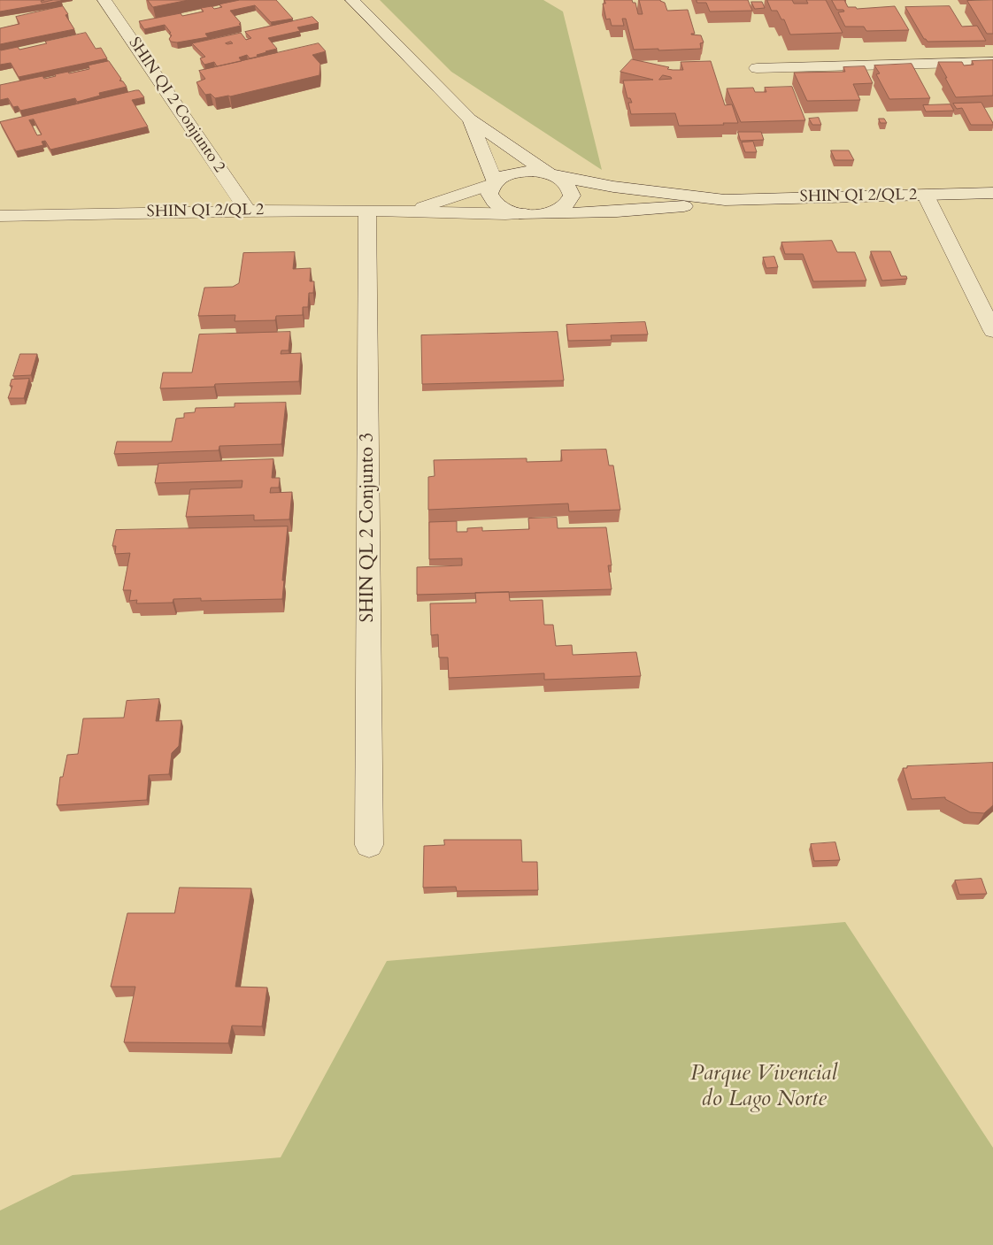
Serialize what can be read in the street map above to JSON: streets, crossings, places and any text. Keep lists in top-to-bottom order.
{
  "streets": {
    "street": ["SHIN QI 2 Conjunto 2", "SHIN QI 2/QL 2", "SHIN QL 2 Conjunto 3"]
  },
  "crossings": [
    ["SHIN QI 2 Conjunto 2", "SHIN QI 2/QL 2"],
    ["SHIN QI 2/QL 2", "SHIN QL 2 Conjunto 3"]
  ],
  "parks": ["Parque Vivencial do Lago Norte"]
}
